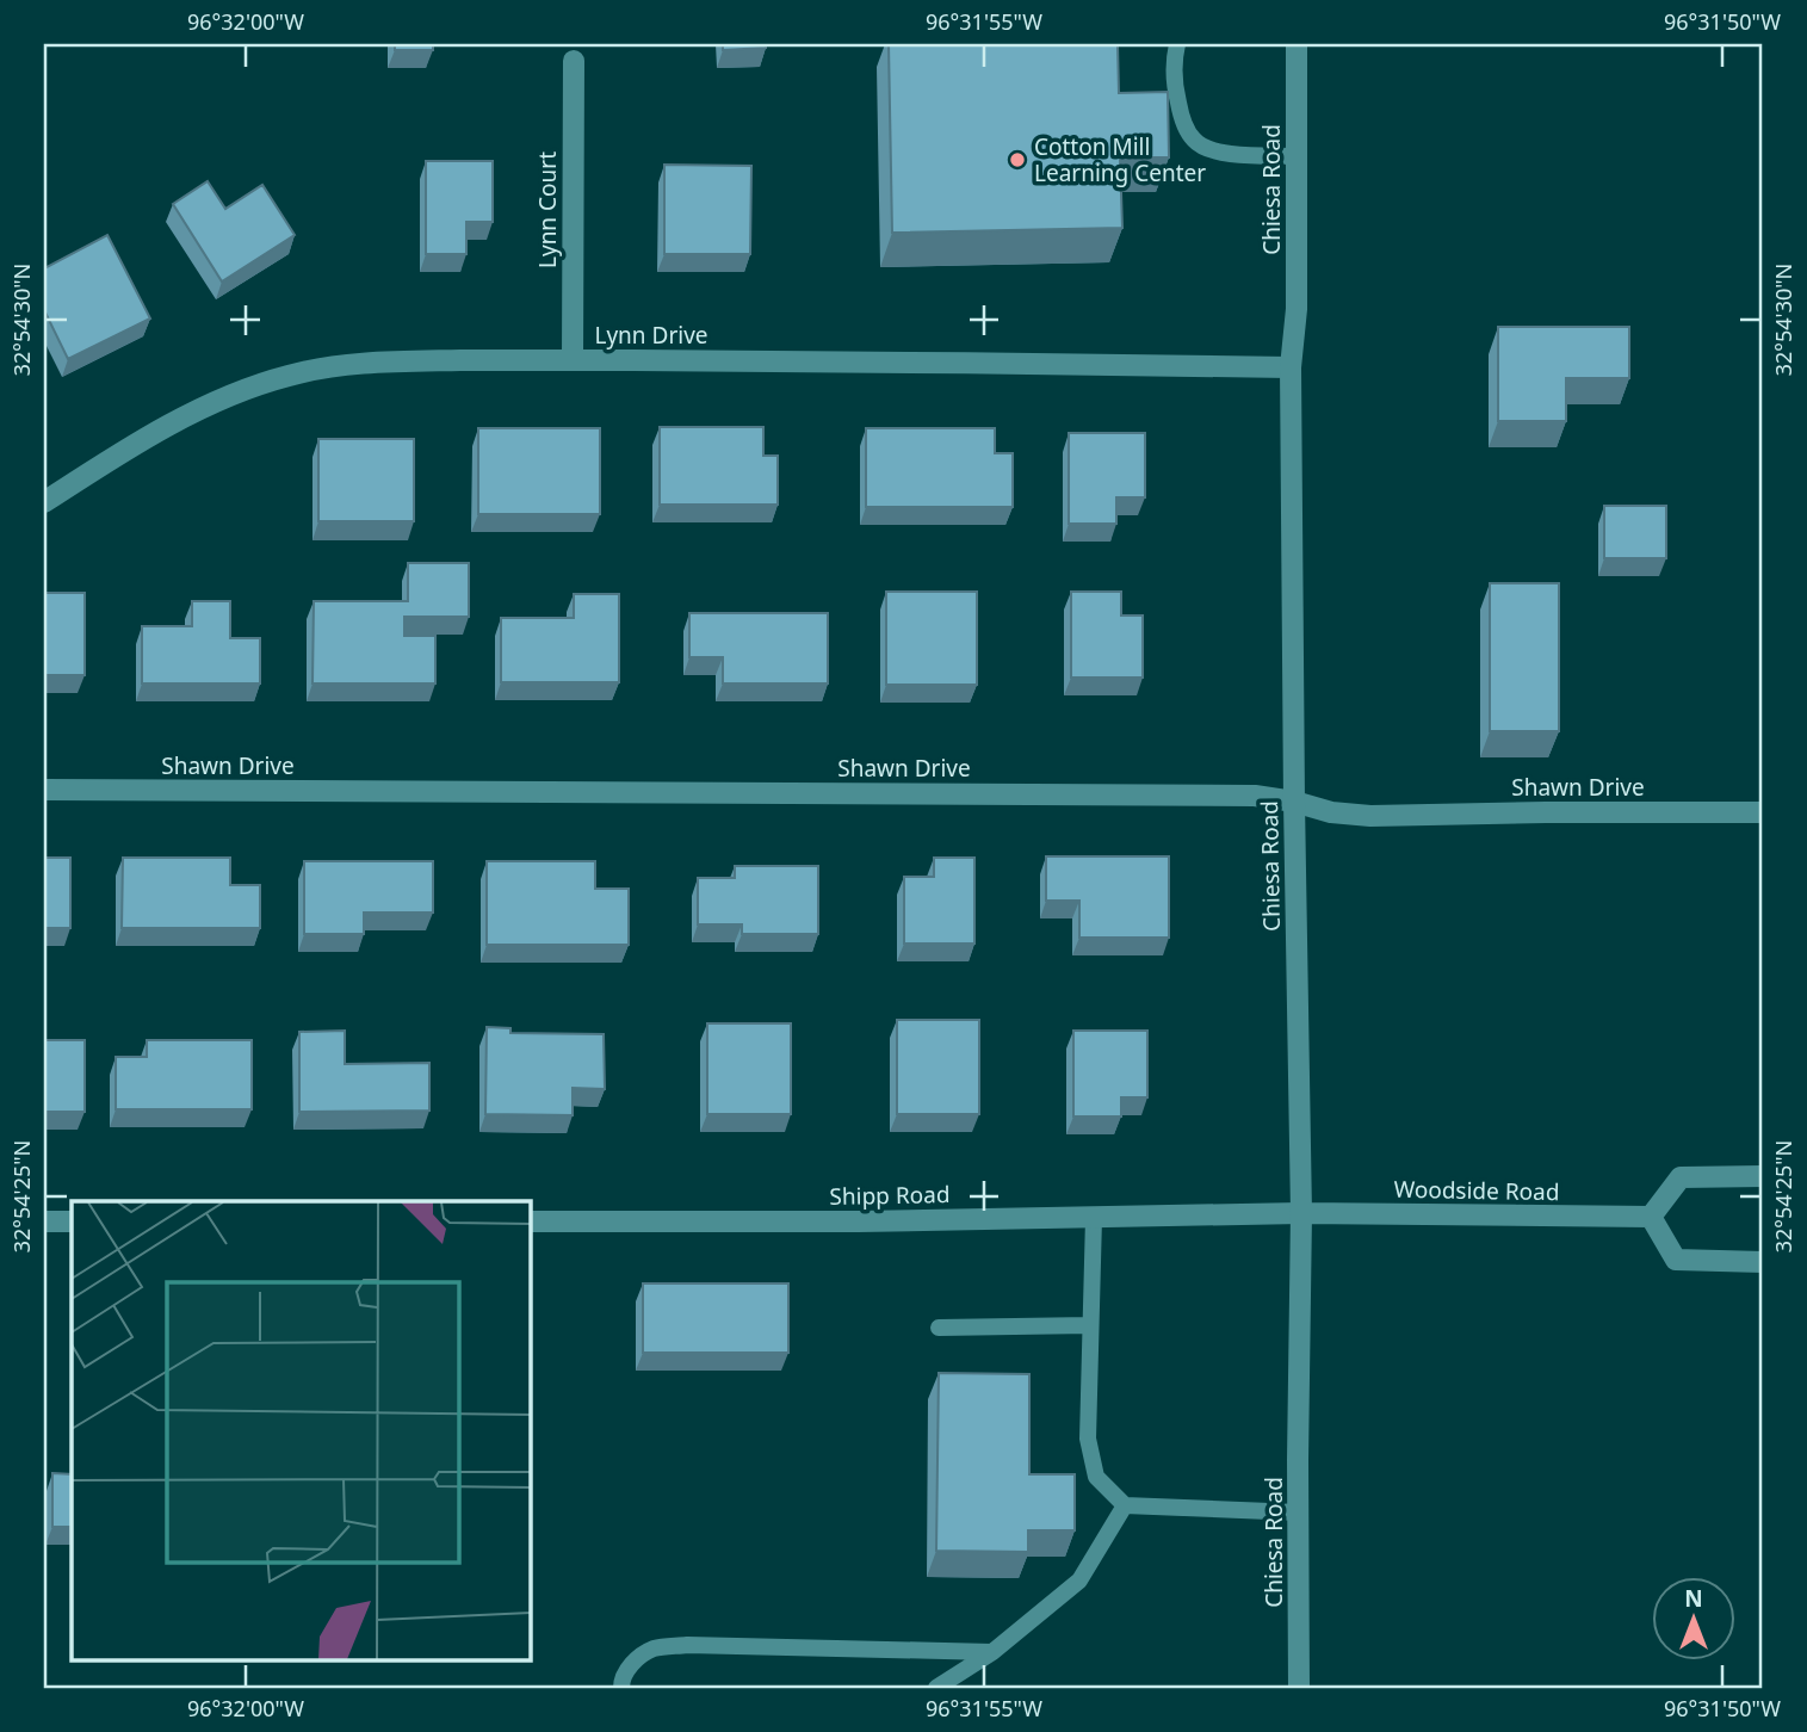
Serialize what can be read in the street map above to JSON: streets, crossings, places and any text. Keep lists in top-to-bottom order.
{
  "streets": {
    "street": [
      "Chiesa Road",
      "Lynn Court",
      "Lynn Drive",
      "Shawn Drive",
      "Woodside Road",
      "Shipp Road"
    ]
  },
  "crossings": [
    ["Chiesa Road", "Lynn Drive"],
    ["Chiesa Road", "Shawn Drive"],
    ["Chiesa Road", "Woodside Road"],
    ["Chiesa Road", "Shipp Road"],
    ["Lynn Court", "Lynn Drive"],
    ["Woodside Road", "Shipp Road"]
  ],
  "places": ["Cotton Mill Learning Center"],
  "north": "top",
  "coordinates": [
    "96°32'00\"W",
    "96°31'55\"W",
    "96°31'50\"W",
    "32°54'30\"N",
    "32°54'25\"N"
  ]
}
